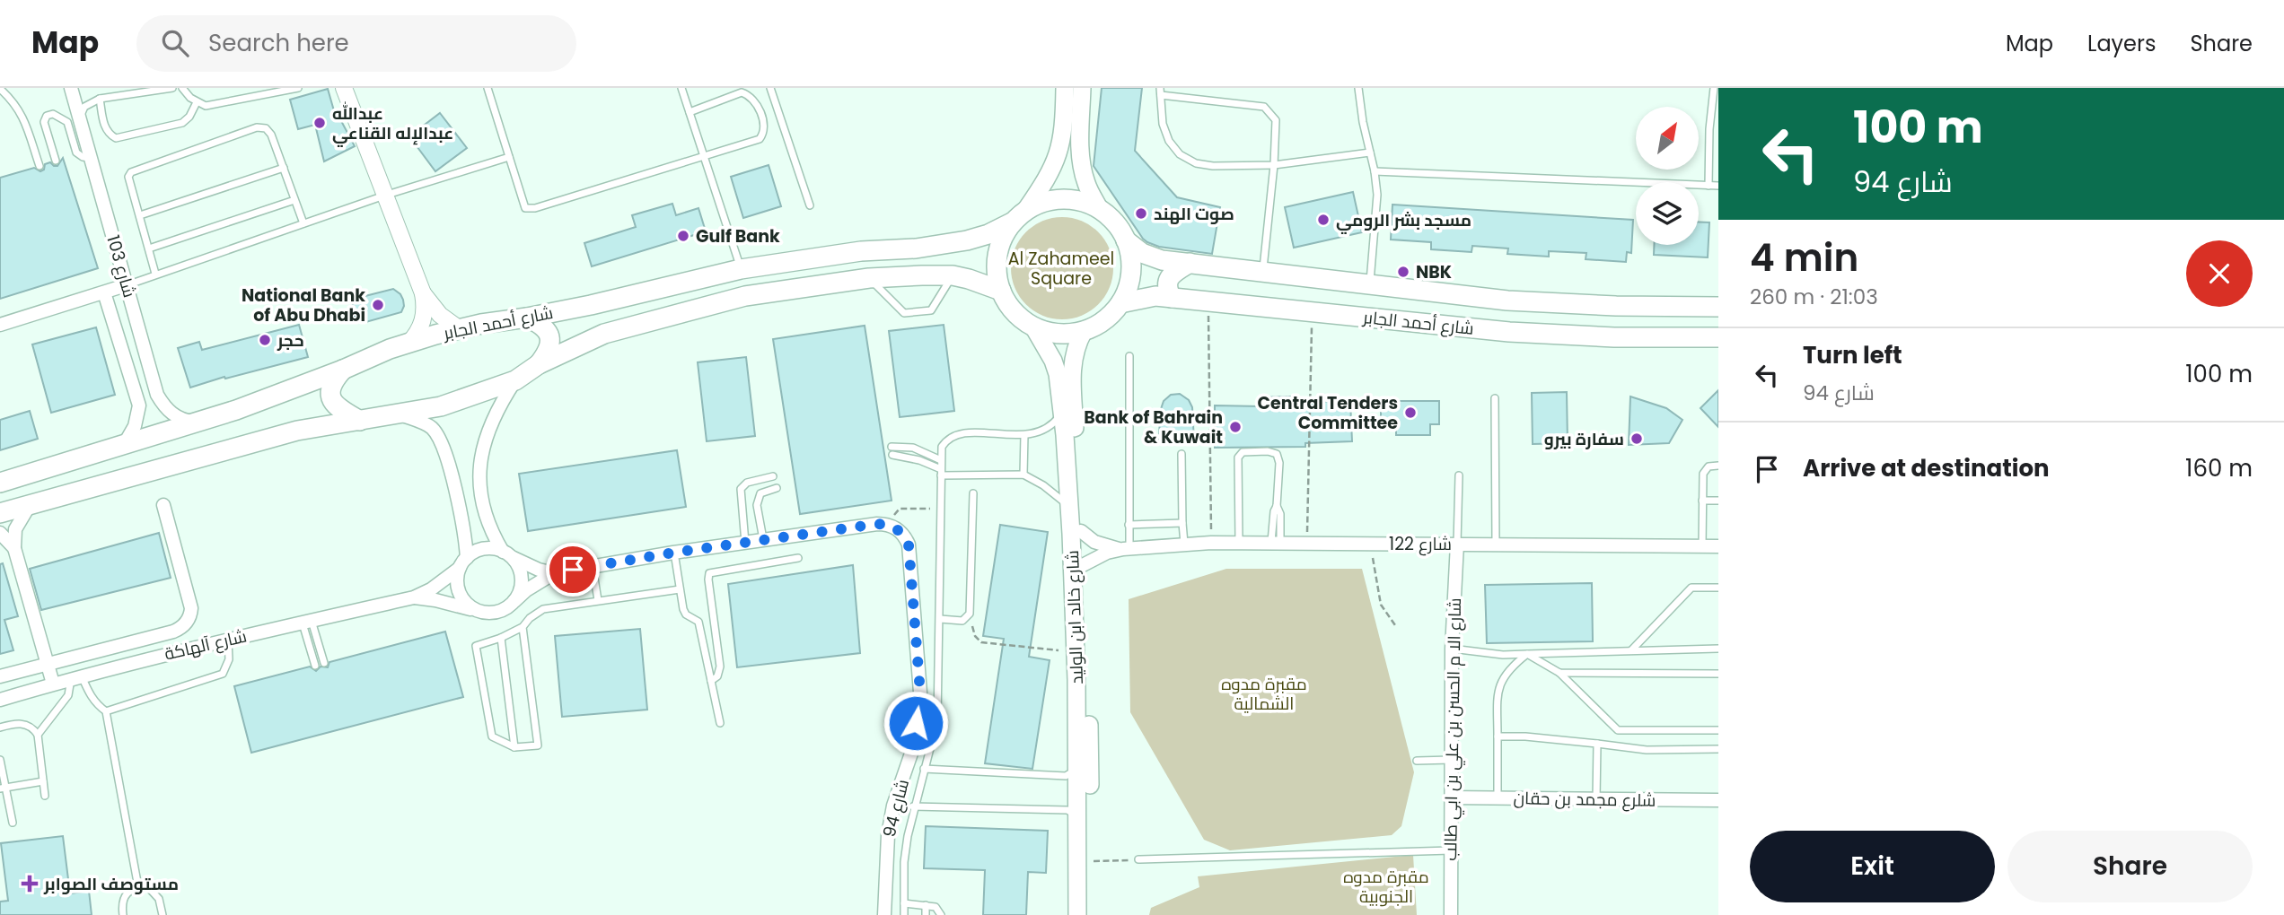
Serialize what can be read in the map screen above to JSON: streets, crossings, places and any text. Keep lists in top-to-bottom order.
{
  "streets": {
    "main road": ["شارع أحمد الجابر", "شارع خالد ابن الوليد"],
    "street": [
      "شارع 103",
      "شارع 122",
      "شارع آلهاكة",
      "شارع الا م الحسن بن علي بن ابي طالب",
      "شلرع مجمد بن حقان",
      "شارع 94"
    ]
  },
  "crossings": [
    ["شارع 103", "شارع أحمد الجابر"],
    ["شارع أحمد الجابر", "شارع خالد ابن الوليد"],
    ["شارع 122", "شارع خالد ابن الوليد"],
    ["شارع 122", "شارع الا م الحسن بن علي بن ابي طالب"],
    ["شارع الا م الحسن بن علي بن ابي طالب", "شلرع مجمد بن حقان"]
  ],
  "parks": ["Al Zahameel Square", "مقبرة مدوه الشمالية", "مقبرة مدوه الجنوبية"],
  "places": {
    "other": [
      "عبدالله عبدالإله القناعي",
      "صوت الهند",
      "مسجد بشر الرومي",
      "Gulf Bank",
      "NBK",
      "National Bank of Abu Dhabi",
      "حجر",
      "Central Tenders Committee",
      "Bank of Bahrain & Kuwait",
      "سفارة بيرو"
    ],
    "health": ["مستوصف الصوابر"]
  },
  "north": "top right",
  "page": {
    "header": "Map",
    "search": "Search here",
    "nav": ["Map", "Layers", "Share"],
    "turn": ["100 m", "شارع 94"],
    "heading": ["4 min", "260 m · 21:03"],
    "list": [
      {
        "name": "Turn left",
        "note": "شارع 94",
        "value": "100 m"
      },
      {
        "name": "Arrive at destination",
        "value": "160 m"
      }
    ],
    "buttons": ["Exit", "Share"]
  }
}
